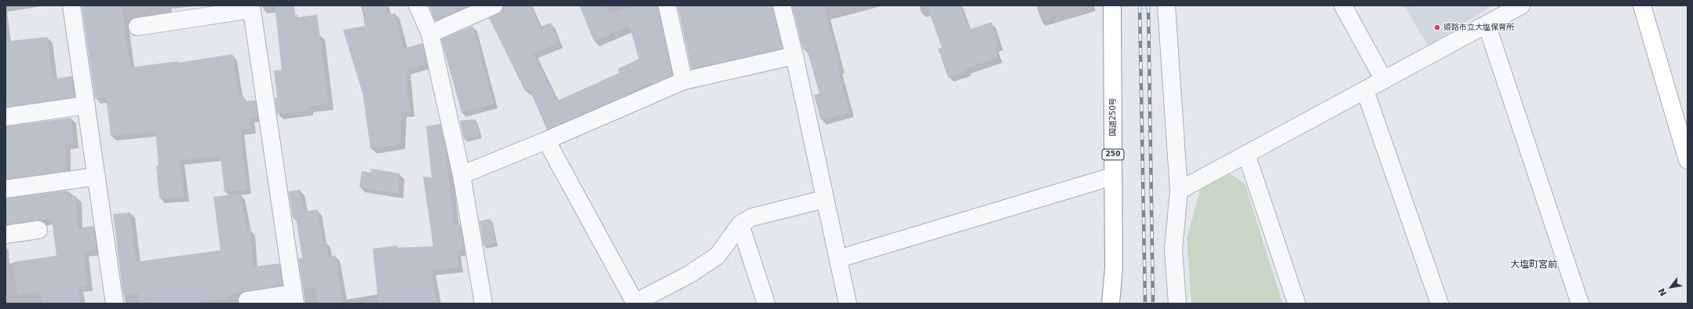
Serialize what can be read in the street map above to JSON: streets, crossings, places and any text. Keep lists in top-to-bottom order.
{
  "streets": {
    "main road": ["国道250号", "250"]
  },
  "districts": ["大塩町宮前"],
  "places": ["姫路市立大塩保育所"],
  "north": "bottom left"
}
